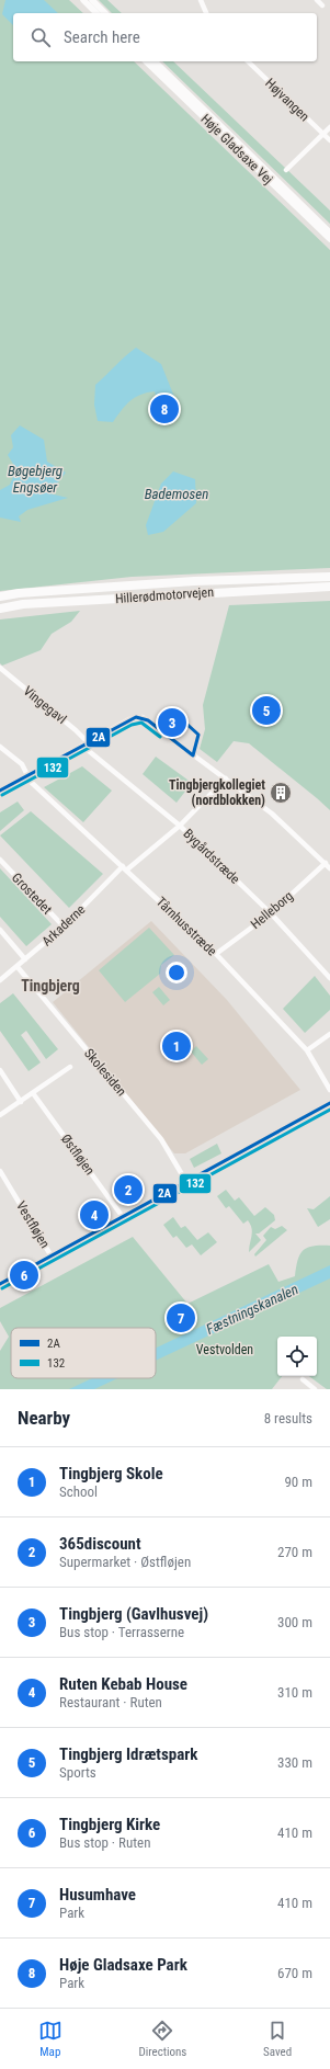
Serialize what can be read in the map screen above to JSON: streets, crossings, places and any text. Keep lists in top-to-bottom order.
{
  "streets": {
    "highway": ["Hillerødmotorvejen"],
    "street": [
      "Højvangen",
      "Høje Gladsaxe Vej",
      "Vingegavl",
      "Bygårdstræde",
      "Grostedet",
      "Helleborg",
      "Arkaderne",
      "Tårnhusstræde",
      "Skolesiden",
      "Østfløjen",
      "Vestfløjen"
    ]
  },
  "crossings": [
    ["Vingegavl", "Bygårdstræde"],
    ["Bygårdstræde", "Helleborg"],
    ["Bygårdstræde", "Arkaderne"],
    ["Grostedet", "Arkaderne"],
    ["Helleborg", "Tårnhusstræde"],
    ["Arkaderne", "Tårnhusstræde"],
    ["Arkaderne", "Skolesiden"]
  ],
  "districts": ["Tingbjerg"],
  "water": ["Bøgebjerg Engsøer", "Bademosen", "Fæstningskanalen"],
  "parks": ["Vestvolden"],
  "places": {
    "building": ["Tingbjergkollegiet (nordblokken)"]
  },
  "lines": ["transit line 2A", "transit line 132"],
  "legend": ["2A", "132"],
  "page": {
    "search": "Search here",
    "pins": [
      "8",
      "5",
      "3",
      "1",
      "2",
      "4",
      "6",
      "7"
    ],
    "heading": ["Nearby", "8 results"],
    "list": [
      {
        "mark": "1",
        "name": "Tingbjerg Skole",
        "note": "School",
        "value": "90 m"
      },
      {
        "mark": "2",
        "name": "365discount",
        "note": "Supermarket · Østfløjen",
        "value": "270 m"
      },
      {
        "mark": "3",
        "name": "Tingbjerg (Gavlhusvej)",
        "note": "Bus stop · Terrasserne",
        "value": "300 m"
      },
      {
        "mark": "4",
        "name": "Ruten Kebab House",
        "note": "Restaurant · Ruten",
        "value": "310 m"
      },
      {
        "mark": "5",
        "name": "Tingbjerg Idrætspark",
        "note": "Sports",
        "value": "330 m"
      },
      {
        "mark": "6",
        "name": "Tingbjerg Kirke",
        "note": "Bus stop · Ruten",
        "value": "410 m"
      },
      {
        "mark": "7",
        "name": "Husumhave",
        "note": "Park",
        "value": "410 m"
      },
      {
        "mark": "8",
        "name": "Høje Gladsaxe Park",
        "note": "Park",
        "value": "670 m"
      }
    ],
    "nav": ["Map", "Directions", "Saved"]
  }
}
